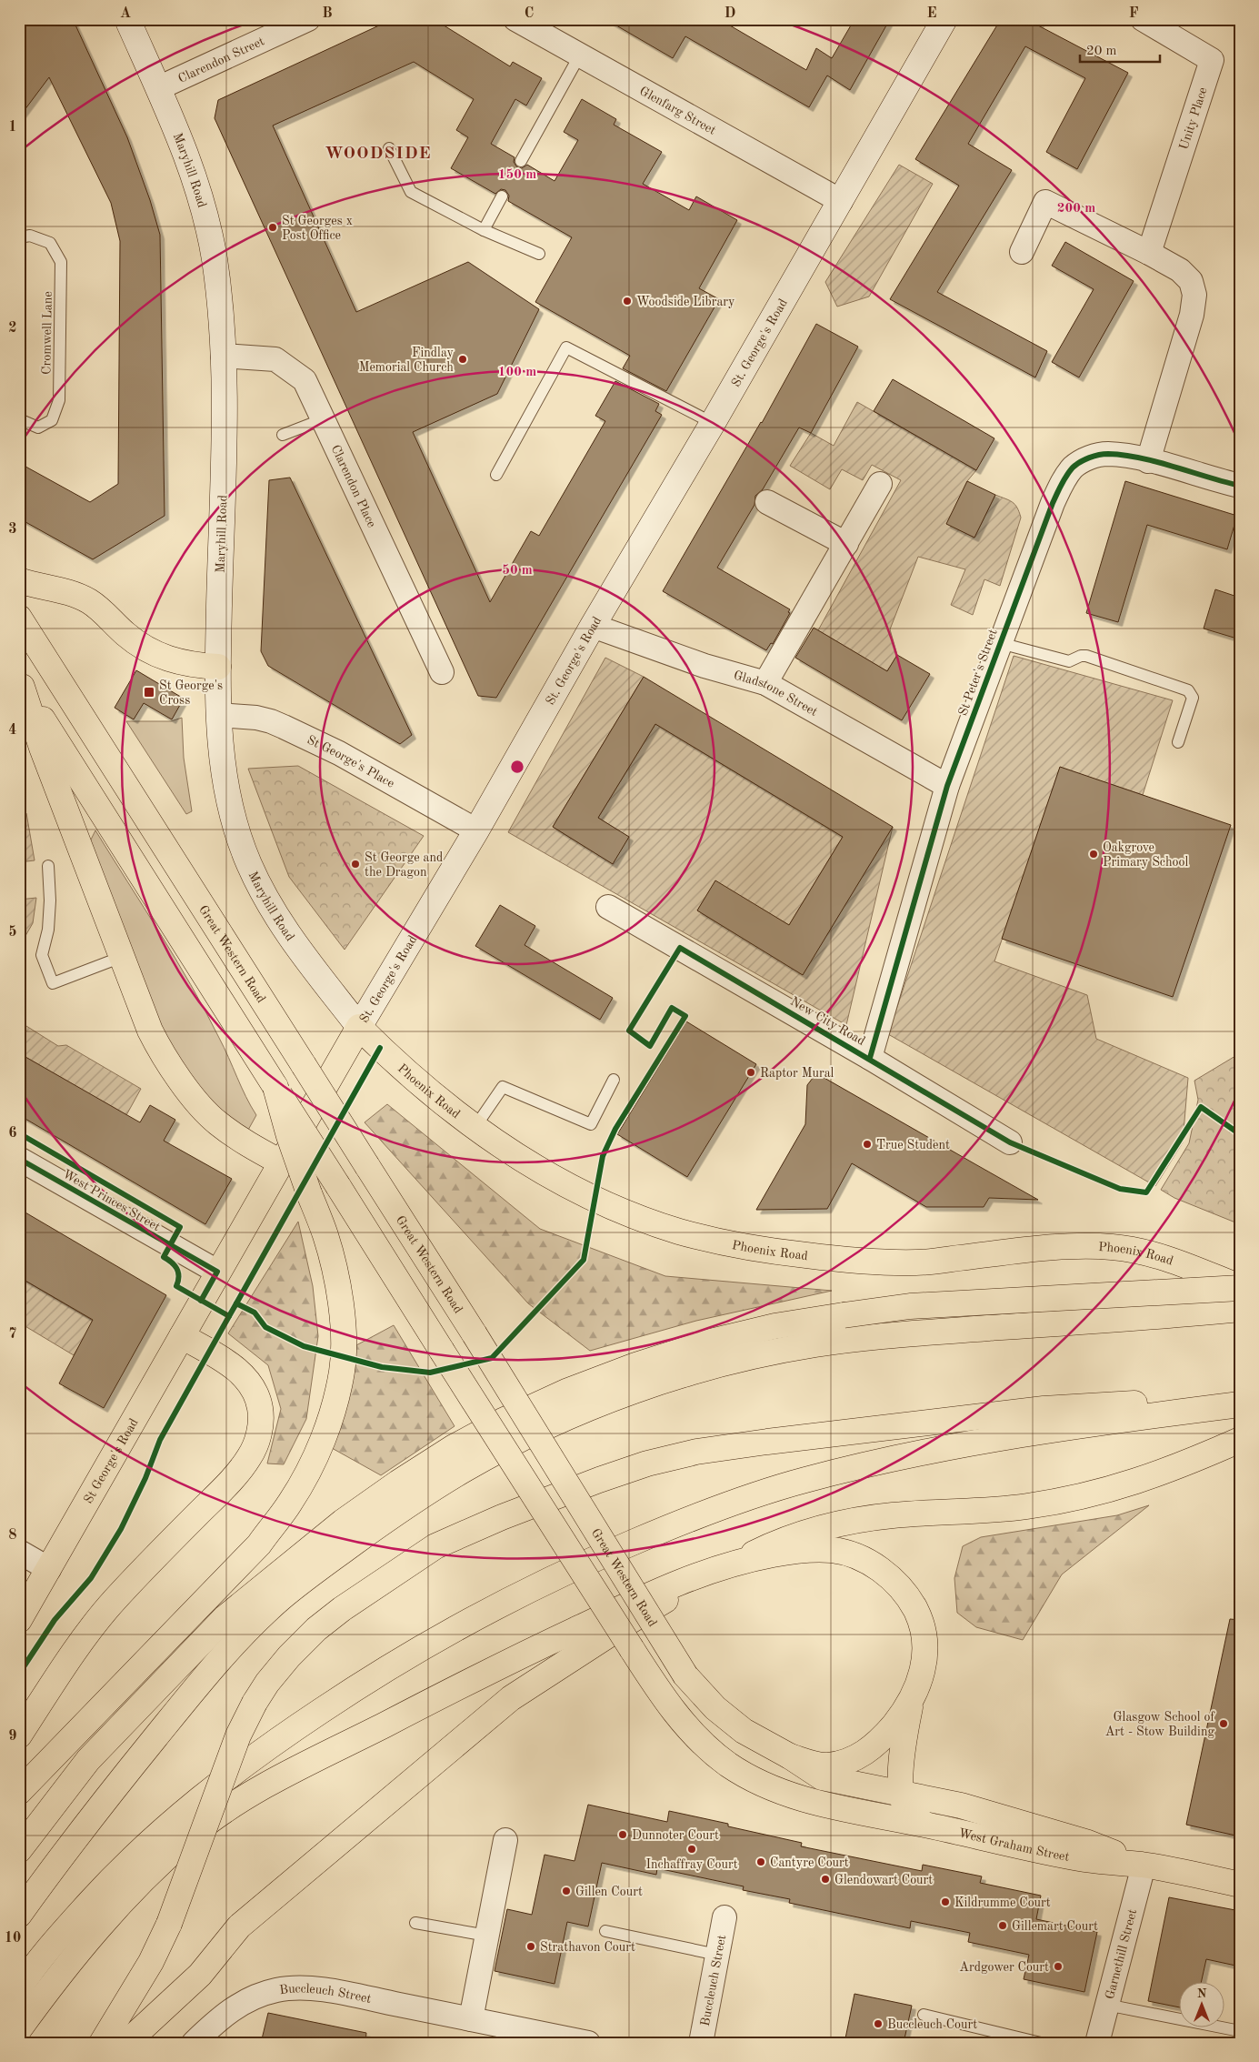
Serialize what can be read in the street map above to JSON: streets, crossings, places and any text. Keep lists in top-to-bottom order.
{
  "streets": {
    "main road": [
      "St. George's Road",
      "Great Western Road",
      "Phoenix Road",
      "St George's Road",
      "West Graham Street"
    ],
    "street": [
      "Clarendon Street",
      "Glenfarg Street",
      "Unity Place",
      "Maryhill Road",
      "Clarendon Place",
      "St Peter's Street",
      "Gladstone Street",
      "St George's Place",
      "New City Road",
      "West Princes Street",
      "Garnethill Street",
      "Buccleuch Street"
    ],
    "lane": ["Cromwell Lane"]
  },
  "crossings": [
    ["Clarendon Street", "Maryhill Road"],
    ["Glenfarg Street", "St. George's Road"],
    ["Maryhill Road", "St. George's Road"],
    ["Maryhill Road", "Clarendon Place"],
    ["Maryhill Road", "St George's Place"],
    ["Maryhill Road", "Phoenix Road"],
    ["St. George's Road", "Gladstone Street"],
    ["St. George's Road", "St George's Place"],
    ["St. George's Road", "Phoenix Road"],
    ["St. George's Road", "West Princes Street"],
    ["St. George's Road", "St George's Road"],
    ["St Peter's Street", "Gladstone Street"],
    ["St Peter's Street", "New City Road"],
    ["Great Western Road", "West Graham Street"],
    ["West Graham Street", "Garnethill Street"]
  ],
  "districts": ["WOODSIDE"],
  "places": {
    "other": [
      "St Georges x Post Office",
      "Woodside Library",
      "Findlay Memorial Church",
      "Oakgrove Primary School",
      "St George and the Dragon",
      "Raptor Mural",
      "True Student",
      "Glasgow School of Art - Stow Building",
      "Dunnoter Court",
      "Inchaffray Court",
      "Cantyre Court",
      "Glendowart Court",
      "Gillen Court",
      "Kildrumme Court",
      "Gillemart Court",
      "Strathavon Court",
      "Ardgower Court",
      "Buccleuch Court"
    ],
    "transit": ["St George's Cross"]
  },
  "scale_bar": "20 m",
  "north": "top",
  "grid": {
    "columns": [
      "A",
      "B",
      "C",
      "D",
      "E",
      "F"
    ],
    "rows": [
      "1",
      "2",
      "3",
      "4",
      "5",
      "6",
      "7",
      "8",
      "9",
      "10"
    ]
  },
  "rings": [
    "150 m",
    "200 m",
    "100 m",
    "50 m"
  ]
}
